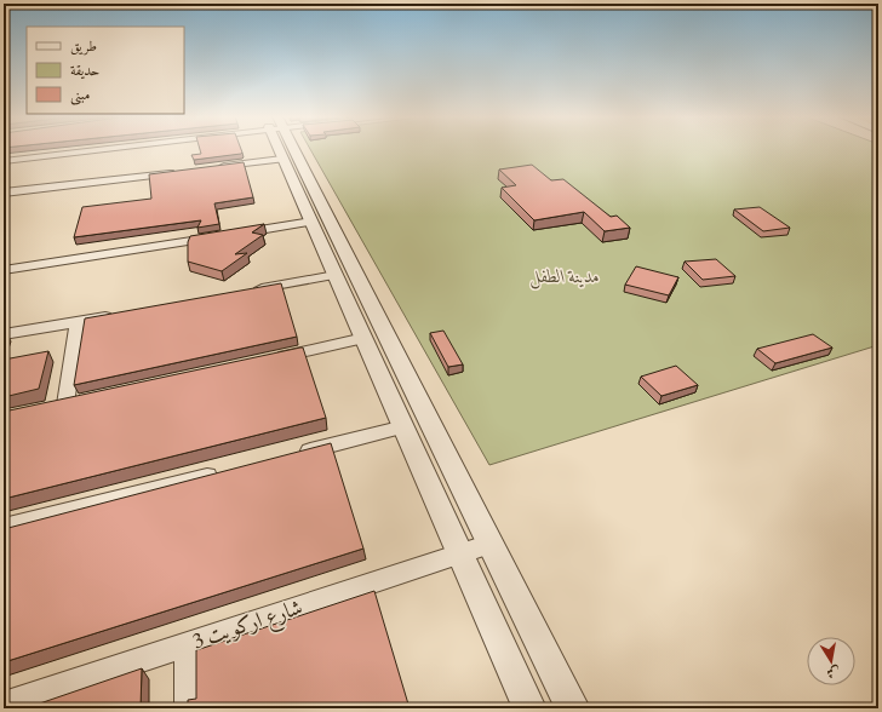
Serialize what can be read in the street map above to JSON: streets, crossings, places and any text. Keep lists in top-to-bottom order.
{
  "streets": {
    "street": ["شارع اركويت 3"]
  },
  "parks": ["مدينة الطفل"],
  "legend": ["طريق", "حديقة", "مبنى"],
  "north": "bottom"
}
